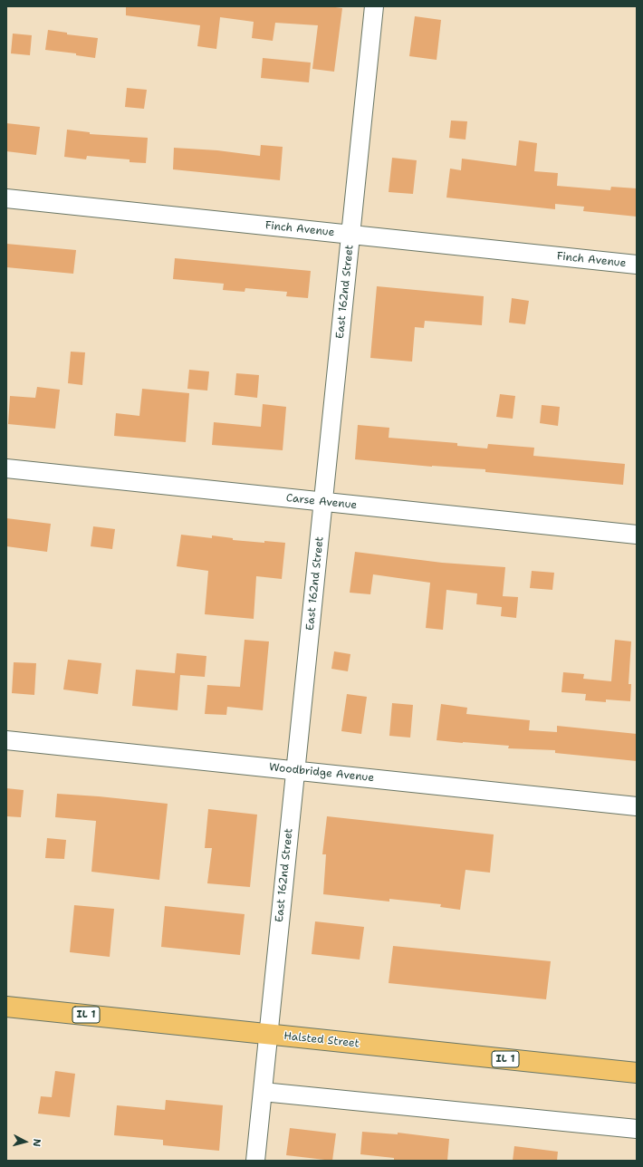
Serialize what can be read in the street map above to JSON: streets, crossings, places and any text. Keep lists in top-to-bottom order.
{
  "streets": {
    "main road": ["IL 1", "Halsted Street"],
    "street": [
      "Finch Avenue",
      "East 162nd Street",
      "Carse Avenue",
      "Woodbridge Avenue"
    ]
  },
  "crossings": [
    ["Finch Avenue", "East 162nd Street"],
    ["East 162nd Street", "Carse Avenue"],
    ["East 162nd Street", "Woodbridge Avenue"],
    ["East 162nd Street", "Halsted Street"]
  ],
  "north": "right"
}
